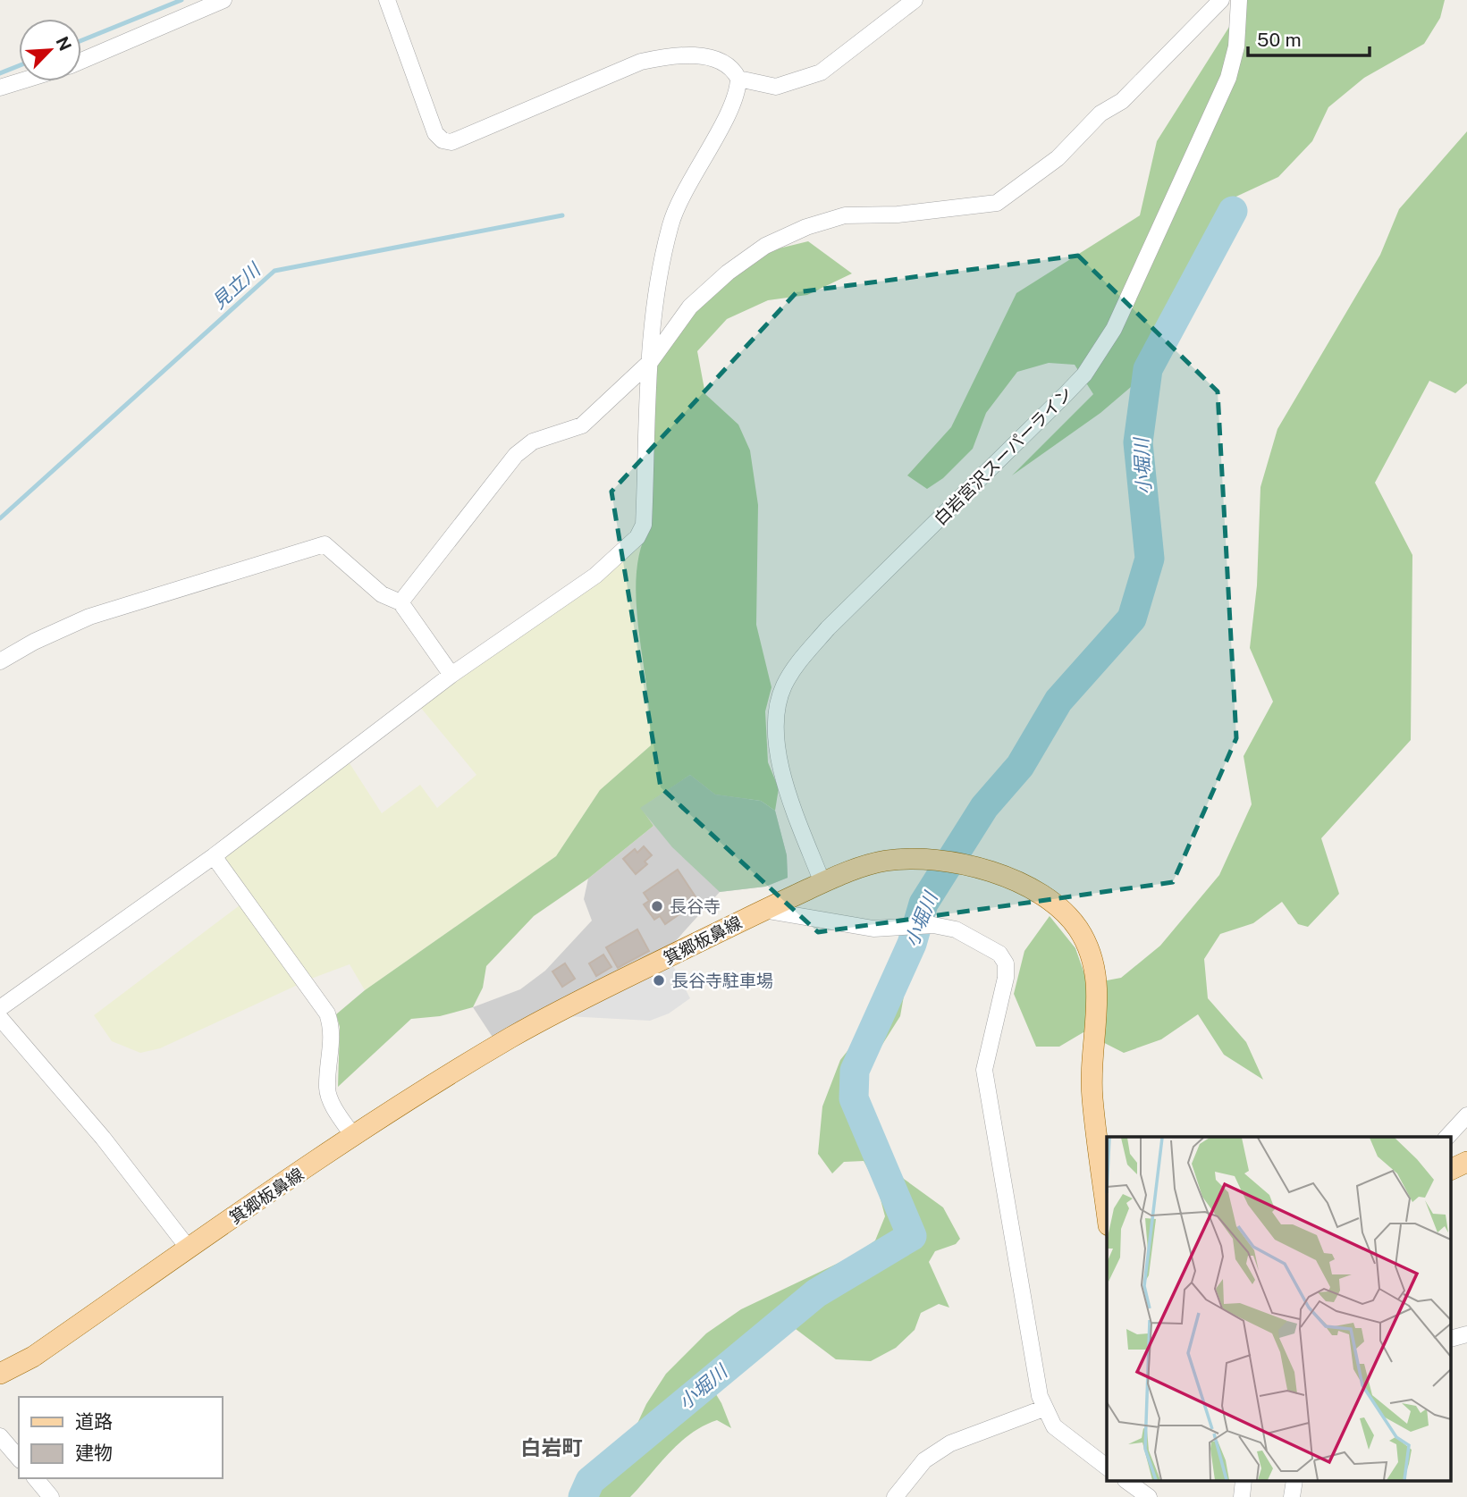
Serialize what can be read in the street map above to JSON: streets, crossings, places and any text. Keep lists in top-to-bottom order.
{
  "streets": {
    "main road": ["箕郷板鼻線"],
    "street": ["白岩宮沢スーパーライン"]
  },
  "crossings": [
    ["白岩宮沢スーパーライン", "箕郷板鼻線"]
  ],
  "districts": ["白岩町"],
  "water": ["見立川", "小堀川"],
  "places": ["長谷寺", "長谷寺駐車場"],
  "legend": ["道路", "建物"],
  "scale_bar": "50 m",
  "north": "top right"
}
